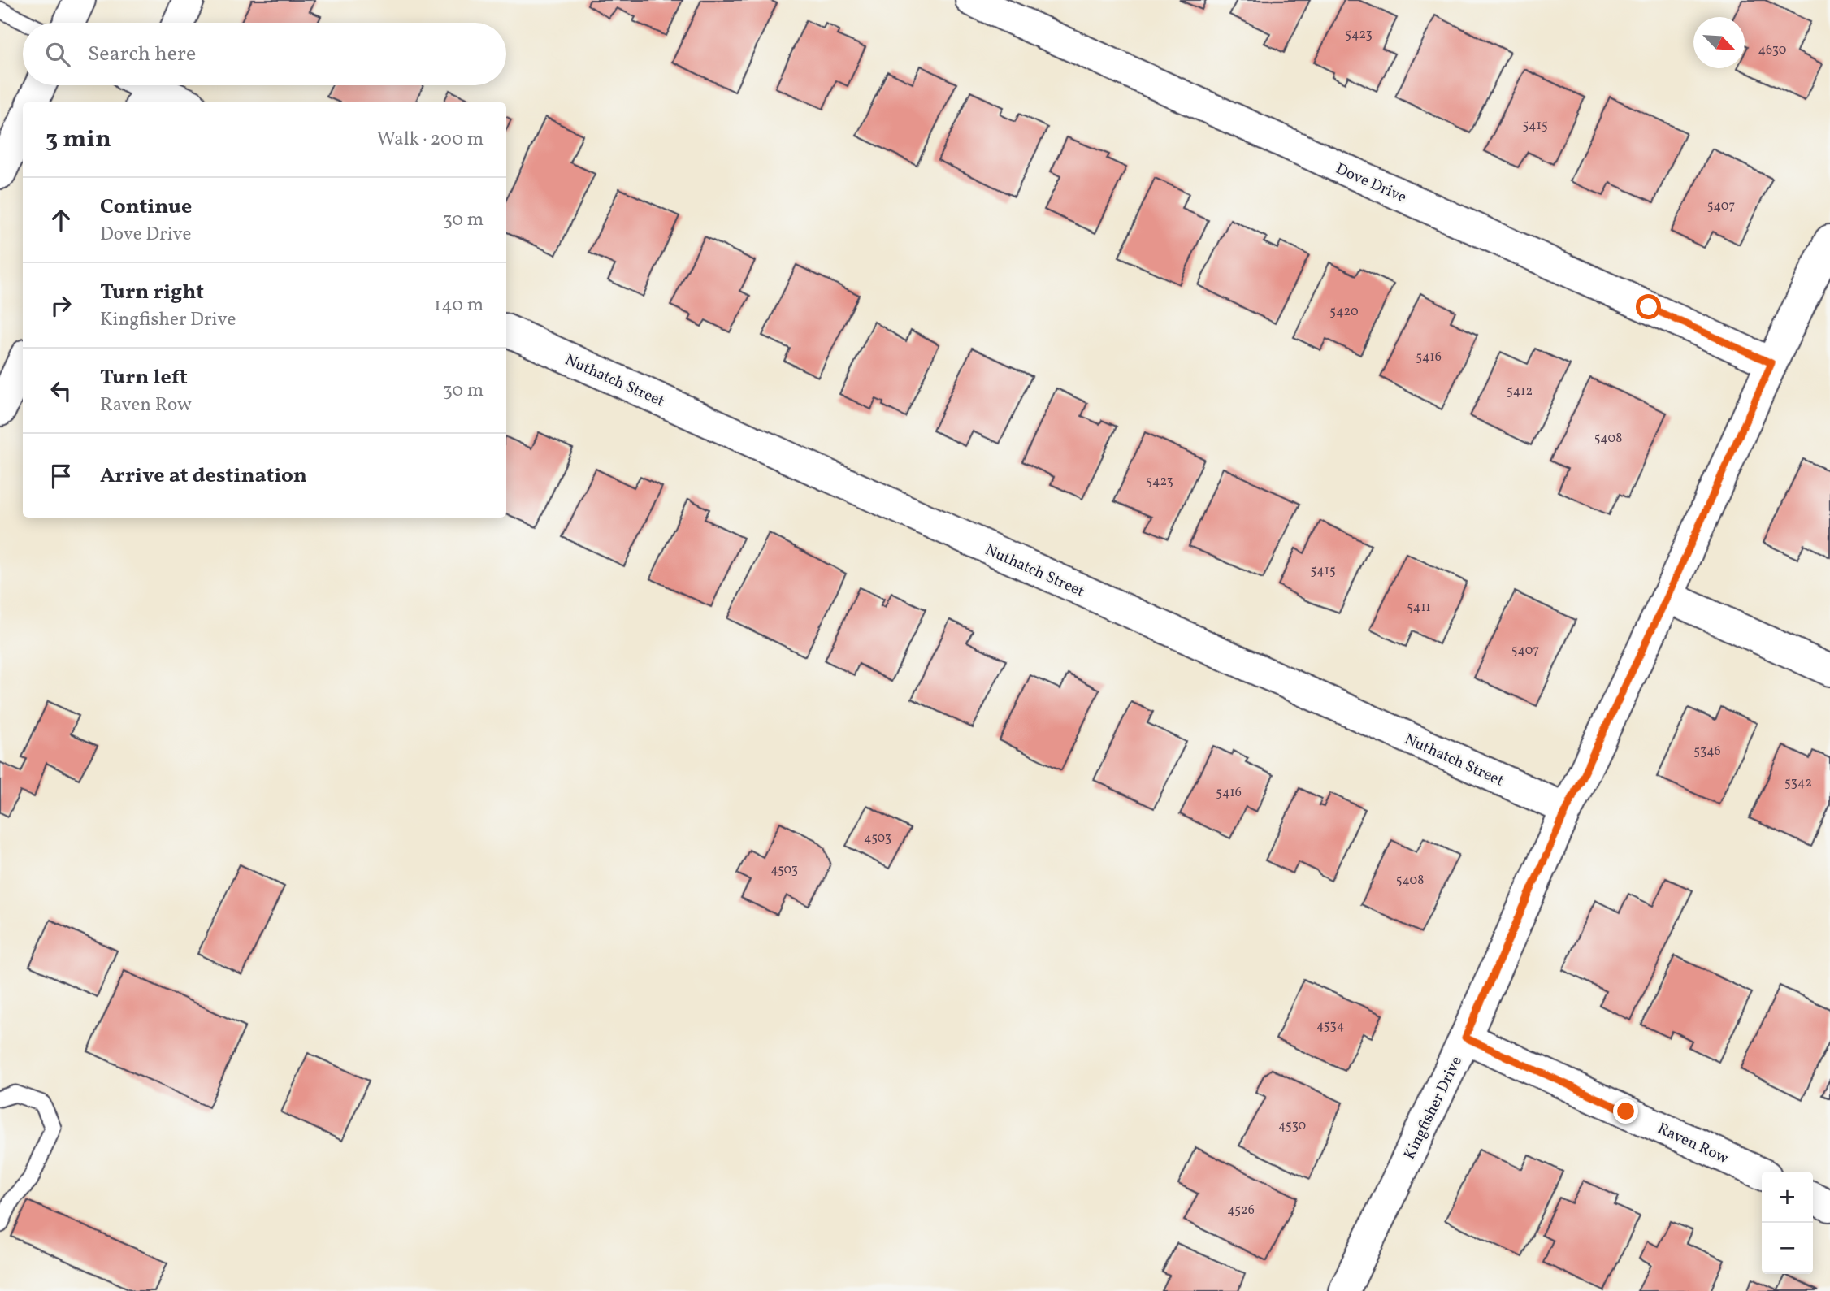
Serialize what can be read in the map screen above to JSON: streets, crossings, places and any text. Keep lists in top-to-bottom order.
{
  "streets": {
    "street": [
      "Dove Drive",
      "Nuthatch Street",
      "Kingfisher Drive",
      "Raven Row"
    ]
  },
  "crossings": [
    ["Dove Drive", "Kingfisher Drive"],
    ["Nuthatch Street", "Kingfisher Drive"],
    ["Kingfisher Drive", "Raven Row"]
  ],
  "house_numbers": [
    "5423",
    "4630",
    "5415",
    "5407",
    "5420",
    "5416",
    "5412",
    "5408",
    "5423",
    "5415",
    "5411",
    "5407",
    "5346",
    "5342",
    "5416",
    "4503",
    "4503",
    "5408",
    "4534",
    "4530",
    "4526"
  ],
  "north": "bottom right",
  "page": {
    "search": "Search here",
    "heading": ["3 min", "Walk · 200 m"],
    "list": [
      ["Continue", "Dove Drive", "30 m"],
      ["Turn right", "Kingfisher Drive", "140 m"],
      ["Turn left", "Raven Row", "30 m"],
      "Arrive at destination"
    ],
    "map_buttons": ["+", "−"]
  }
}
